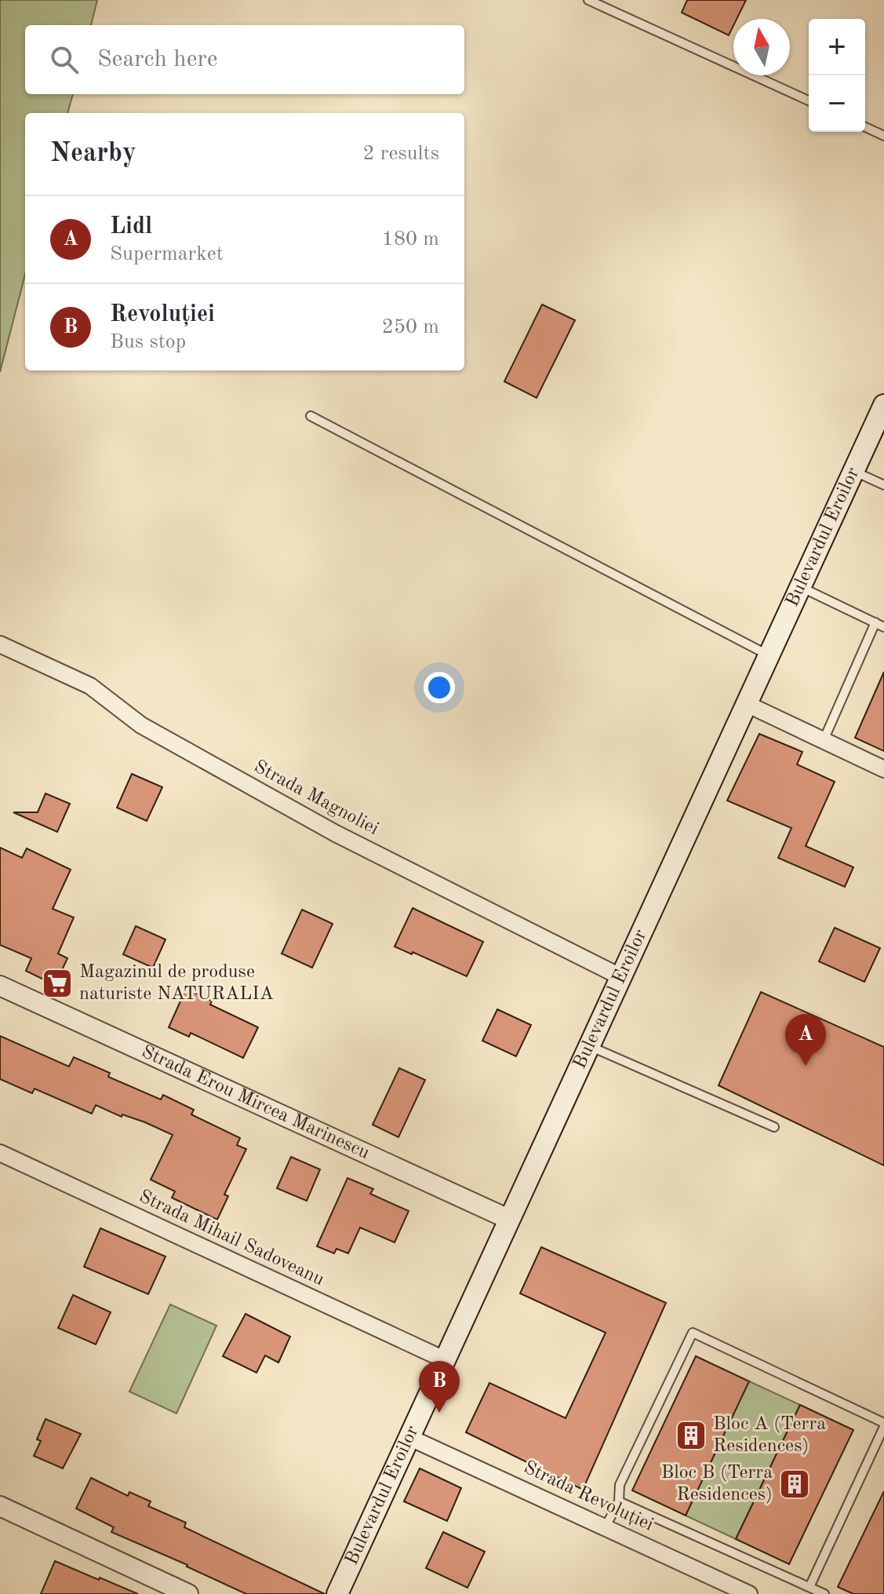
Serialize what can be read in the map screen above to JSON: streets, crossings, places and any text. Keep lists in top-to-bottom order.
{
  "streets": {
    "main road": ["Bulevardul Eroilor"],
    "street": [
      "Strada Magnoliei",
      "Strada Erou Mircea Marinescu",
      "Strada Mihail Sadoveanu",
      "Strada Revoluției"
    ]
  },
  "crossings": [
    ["Bulevardul Eroilor", "Strada Magnoliei"],
    ["Bulevardul Eroilor", "Strada Erou Mircea Marinescu"],
    ["Bulevardul Eroilor", "Strada Mihail Sadoveanu"],
    ["Bulevardul Eroilor", "Strada Revoluției"]
  ],
  "places": {
    "supermarket": ["Magazinul de produse naturiste NATURALIA"],
    "building": ["Bloc A (Terra Residences)", "Bloc B (Terra Residences)"]
  },
  "north": "top",
  "page": {
    "map_buttons": ["+", "−"],
    "search": "Search here",
    "heading": ["Nearby", "2 results"],
    "list": [
      {
        "mark": "A",
        "name": "Lidl",
        "note": "Supermarket",
        "value": "180 m"
      },
      {
        "mark": "B",
        "name": "Revoluției",
        "note": "Bus stop",
        "value": "250 m"
      }
    ],
    "pins": ["A", "B"]
  }
}
